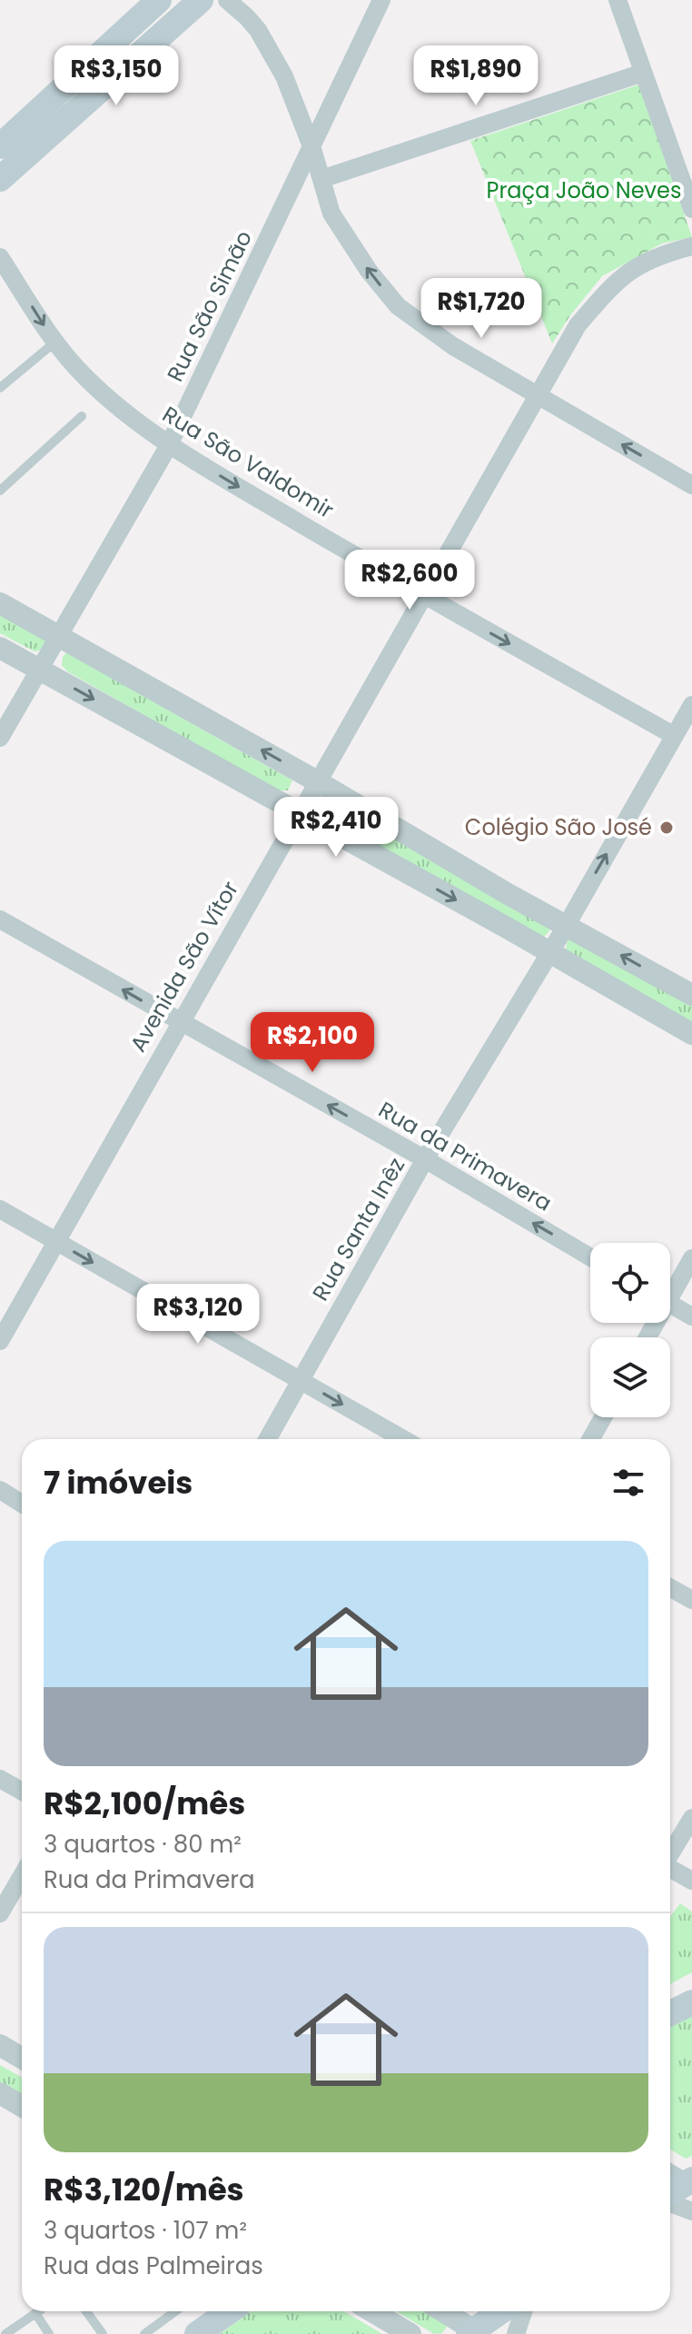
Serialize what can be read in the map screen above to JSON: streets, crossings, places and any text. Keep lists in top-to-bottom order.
{
  "streets": {
    "street": [
      "Rua São Simão",
      "Rua São Valdomir",
      "Avenida São Vítor",
      "Rua da Primavera",
      "Rua Santa Inêz"
    ]
  },
  "crossings": [
    ["Rua São Simão", "Rua São Valdomir"],
    ["Rua São Valdomir", "Avenida São Vítor"],
    ["Rua São Valdomir", "Rua Santa Inêz"],
    ["Avenida São Vítor", "Rua da Primavera"],
    ["Rua da Primavera", "Rua Santa Inêz"]
  ],
  "one_way": ["Rua São Valdomir", "Rua da Primavera"],
  "parks": ["Praça João Neves"],
  "places": ["Colégio São José"],
  "page": {
    "price": [
      "R$3,150",
      "R$1,890",
      "R$1,720",
      "R$2,600",
      "R$2,410",
      "R$2,100",
      "R$3,120"
    ],
    "heading": "7 imóveis",
    "list": [
      {
        "name": "R$2,100/mês",
        "note": "3 quartos · 80 m² · Rua da Primavera"
      },
      {
        "name": "R$3,120/mês",
        "note": "3 quartos · 107 m² · Rua das Palmeiras"
      }
    ]
  }
}
